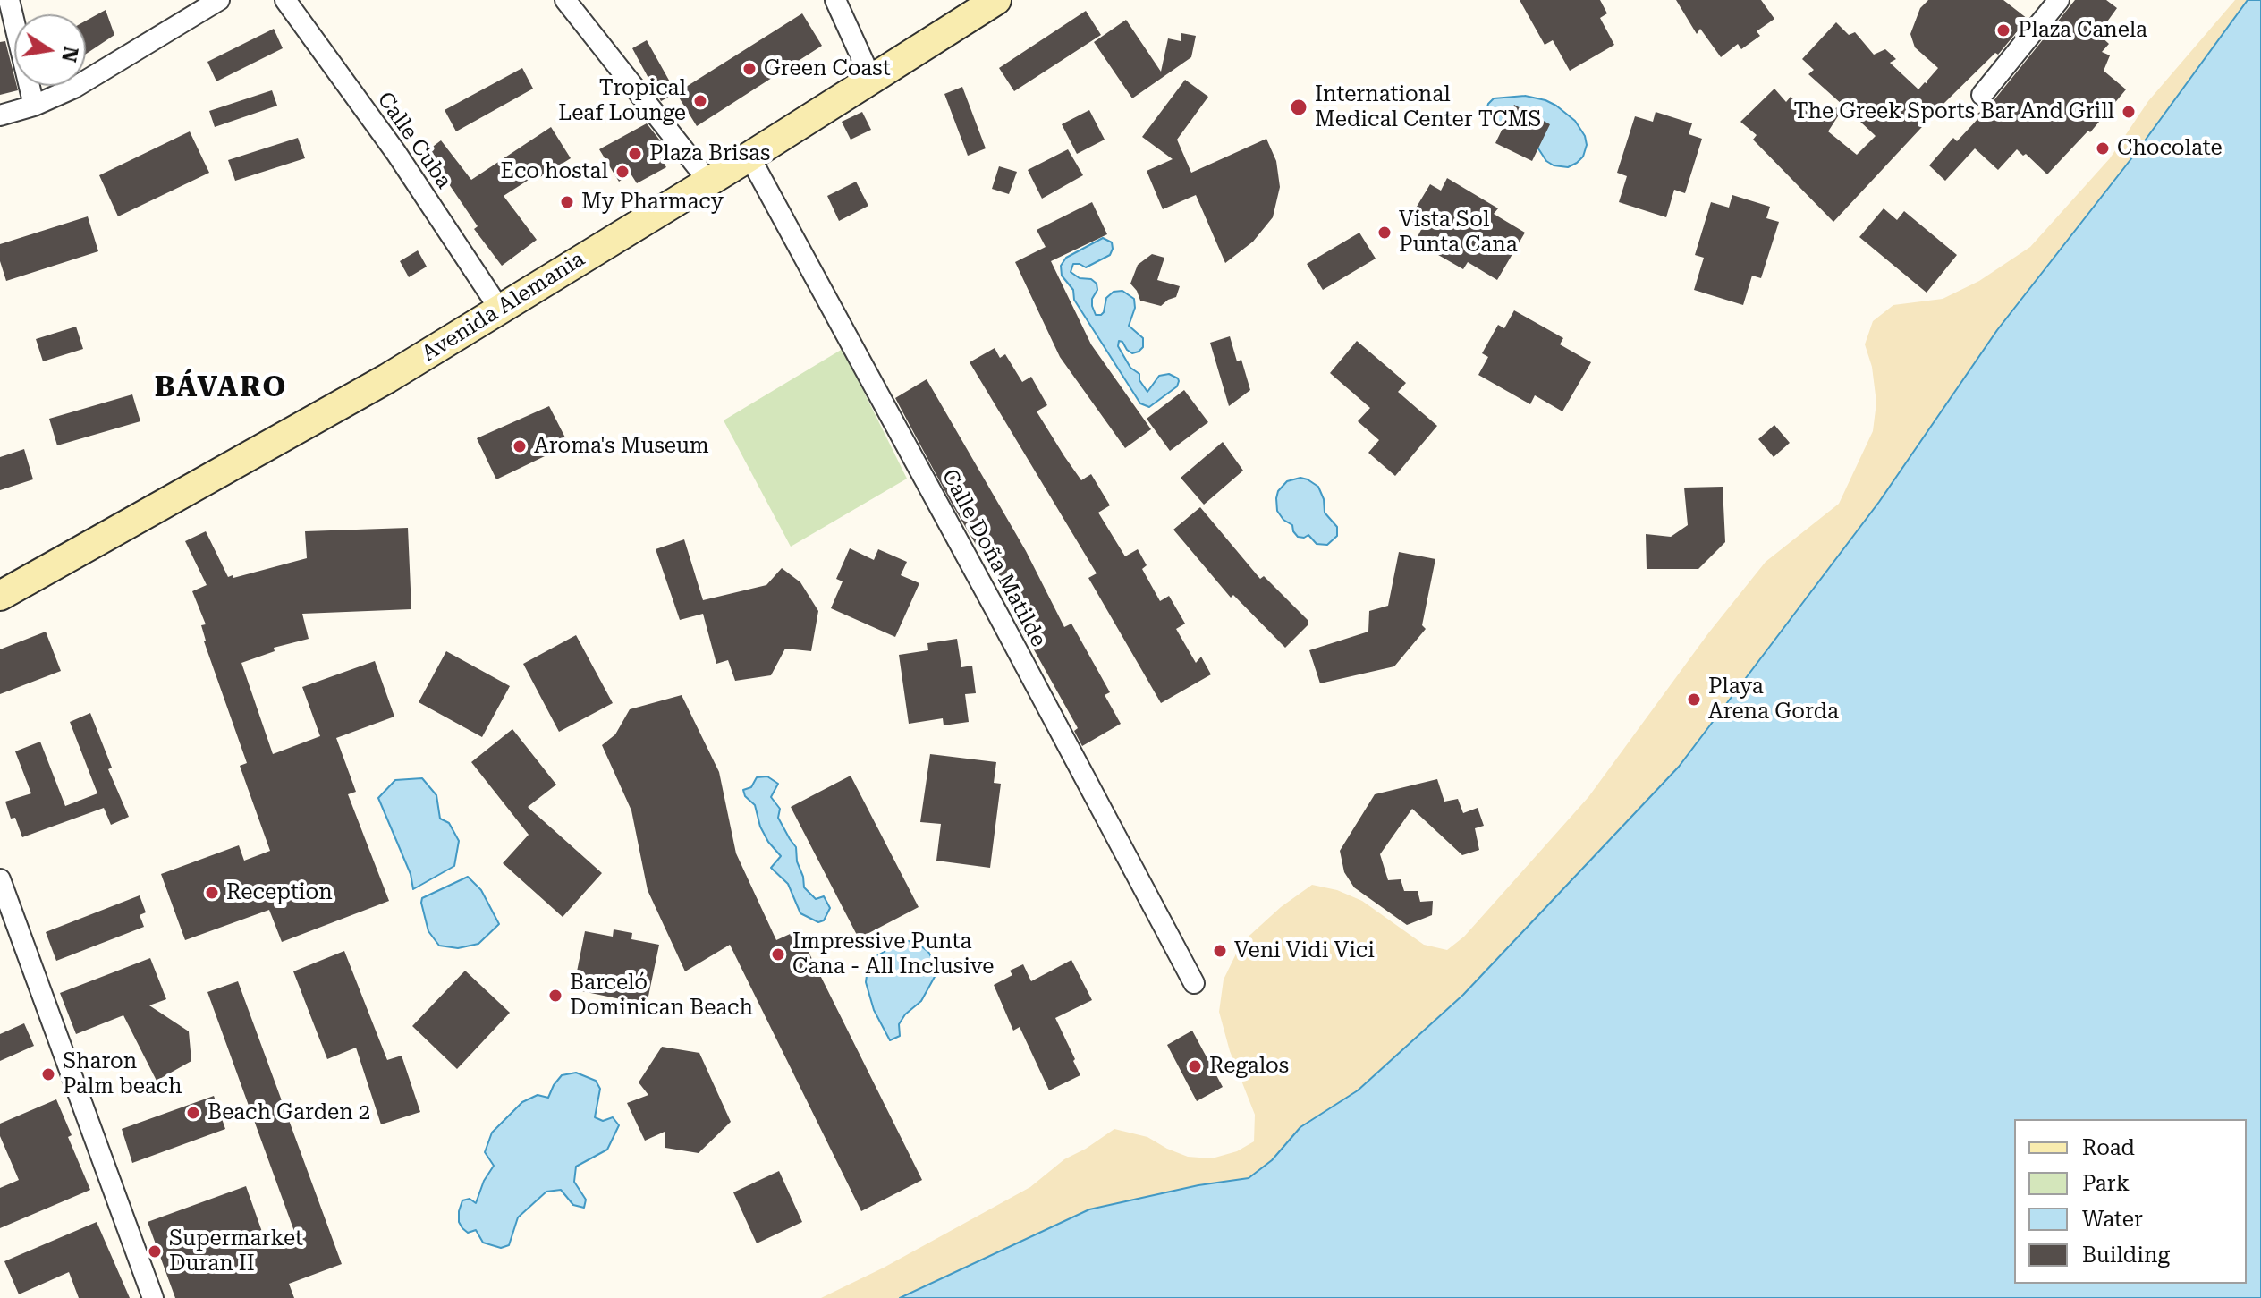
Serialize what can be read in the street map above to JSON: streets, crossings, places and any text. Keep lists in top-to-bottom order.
{
  "streets": {
    "street": ["Calle Cuba", "Avenida Alemania", "Calle Doña Matilde"]
  },
  "crossings": [
    ["Calle Cuba", "Avenida Alemania"],
    ["Avenida Alemania", "Calle Doña Matilde"]
  ],
  "districts": ["BÁVARO"],
  "places": [
    "Plaza Canela",
    "Green Coast",
    "Tropical Leaf Lounge",
    "International Medical Center TCMS",
    "The Greek Sports Bar And Grill",
    "Chocolate",
    "Plaza Brisas",
    "Eco hostal",
    "My Pharmacy",
    "Vista Sol Punta Cana",
    "Aroma's Museum",
    "Playa Arena Gorda",
    "Reception",
    "Veni Vidi Vici",
    "Impressive Punta Cana - All Inclusive",
    "Barceló Dominican Beach",
    "Regalos",
    "Sharon Palm beach",
    "Beach Garden 2",
    "Supermarket Duran II"
  ],
  "legend": [
    "Road",
    "Park",
    "Water",
    "Building"
  ],
  "north": "right"
}
